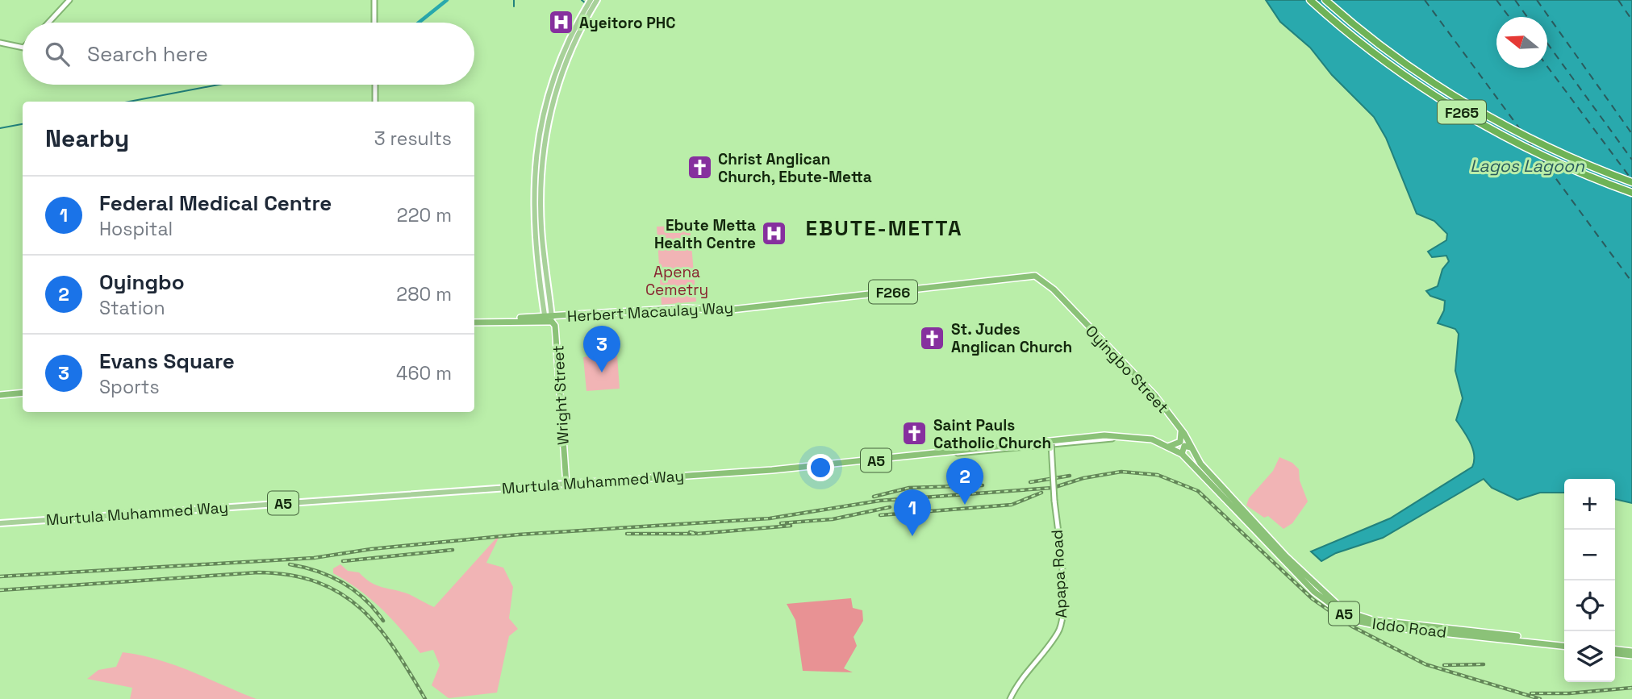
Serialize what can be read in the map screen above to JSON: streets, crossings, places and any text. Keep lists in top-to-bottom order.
{
  "streets": {
    "highway": [
      "F265",
      "F266",
      "Herbert Macaulay Way",
      "Oyingbo Street",
      "Wright Street",
      "A5",
      "Murtula Muhammed Way",
      "Iddo Road"
    ],
    "street": ["Apapa Road"]
  },
  "crossings": [
    ["Herbert Macaulay Way", "Oyingbo Street"],
    ["Herbert Macaulay Way", "Wright Street"],
    ["Oyingbo Street", "Iddo Road"],
    ["Wright Street", "Murtula Muhammed Way"],
    ["Murtula Muhammed Way", "Iddo Road"]
  ],
  "districts": ["EBUTE-METTA"],
  "water": ["Lagos Lagoon"],
  "parks": ["Apena Cemetry"],
  "places": {
    "hospital": ["Ayeitoro PHC", "Ebute Metta Health Centre"],
    "church": ["Christ Anglican Church, Ebute-Metta", "St. Judes Anglican Church", "Saint Pauls Catholic Church"]
  },
  "north": "left",
  "page": {
    "search": "Search here",
    "heading": ["Nearby", "3 results"],
    "list": [
      {
        "mark": "1",
        "name": "Federal Medical Centre",
        "note": "Hospital",
        "value": "220 m"
      },
      {
        "mark": "2",
        "name": "Oyingbo",
        "note": "Station",
        "value": "280 m"
      },
      {
        "mark": "3",
        "name": "Evans Square",
        "note": "Sports",
        "value": "460 m"
      }
    ],
    "pins": ["3", "2", "1"],
    "map_buttons": ["+", "−"]
  }
}
